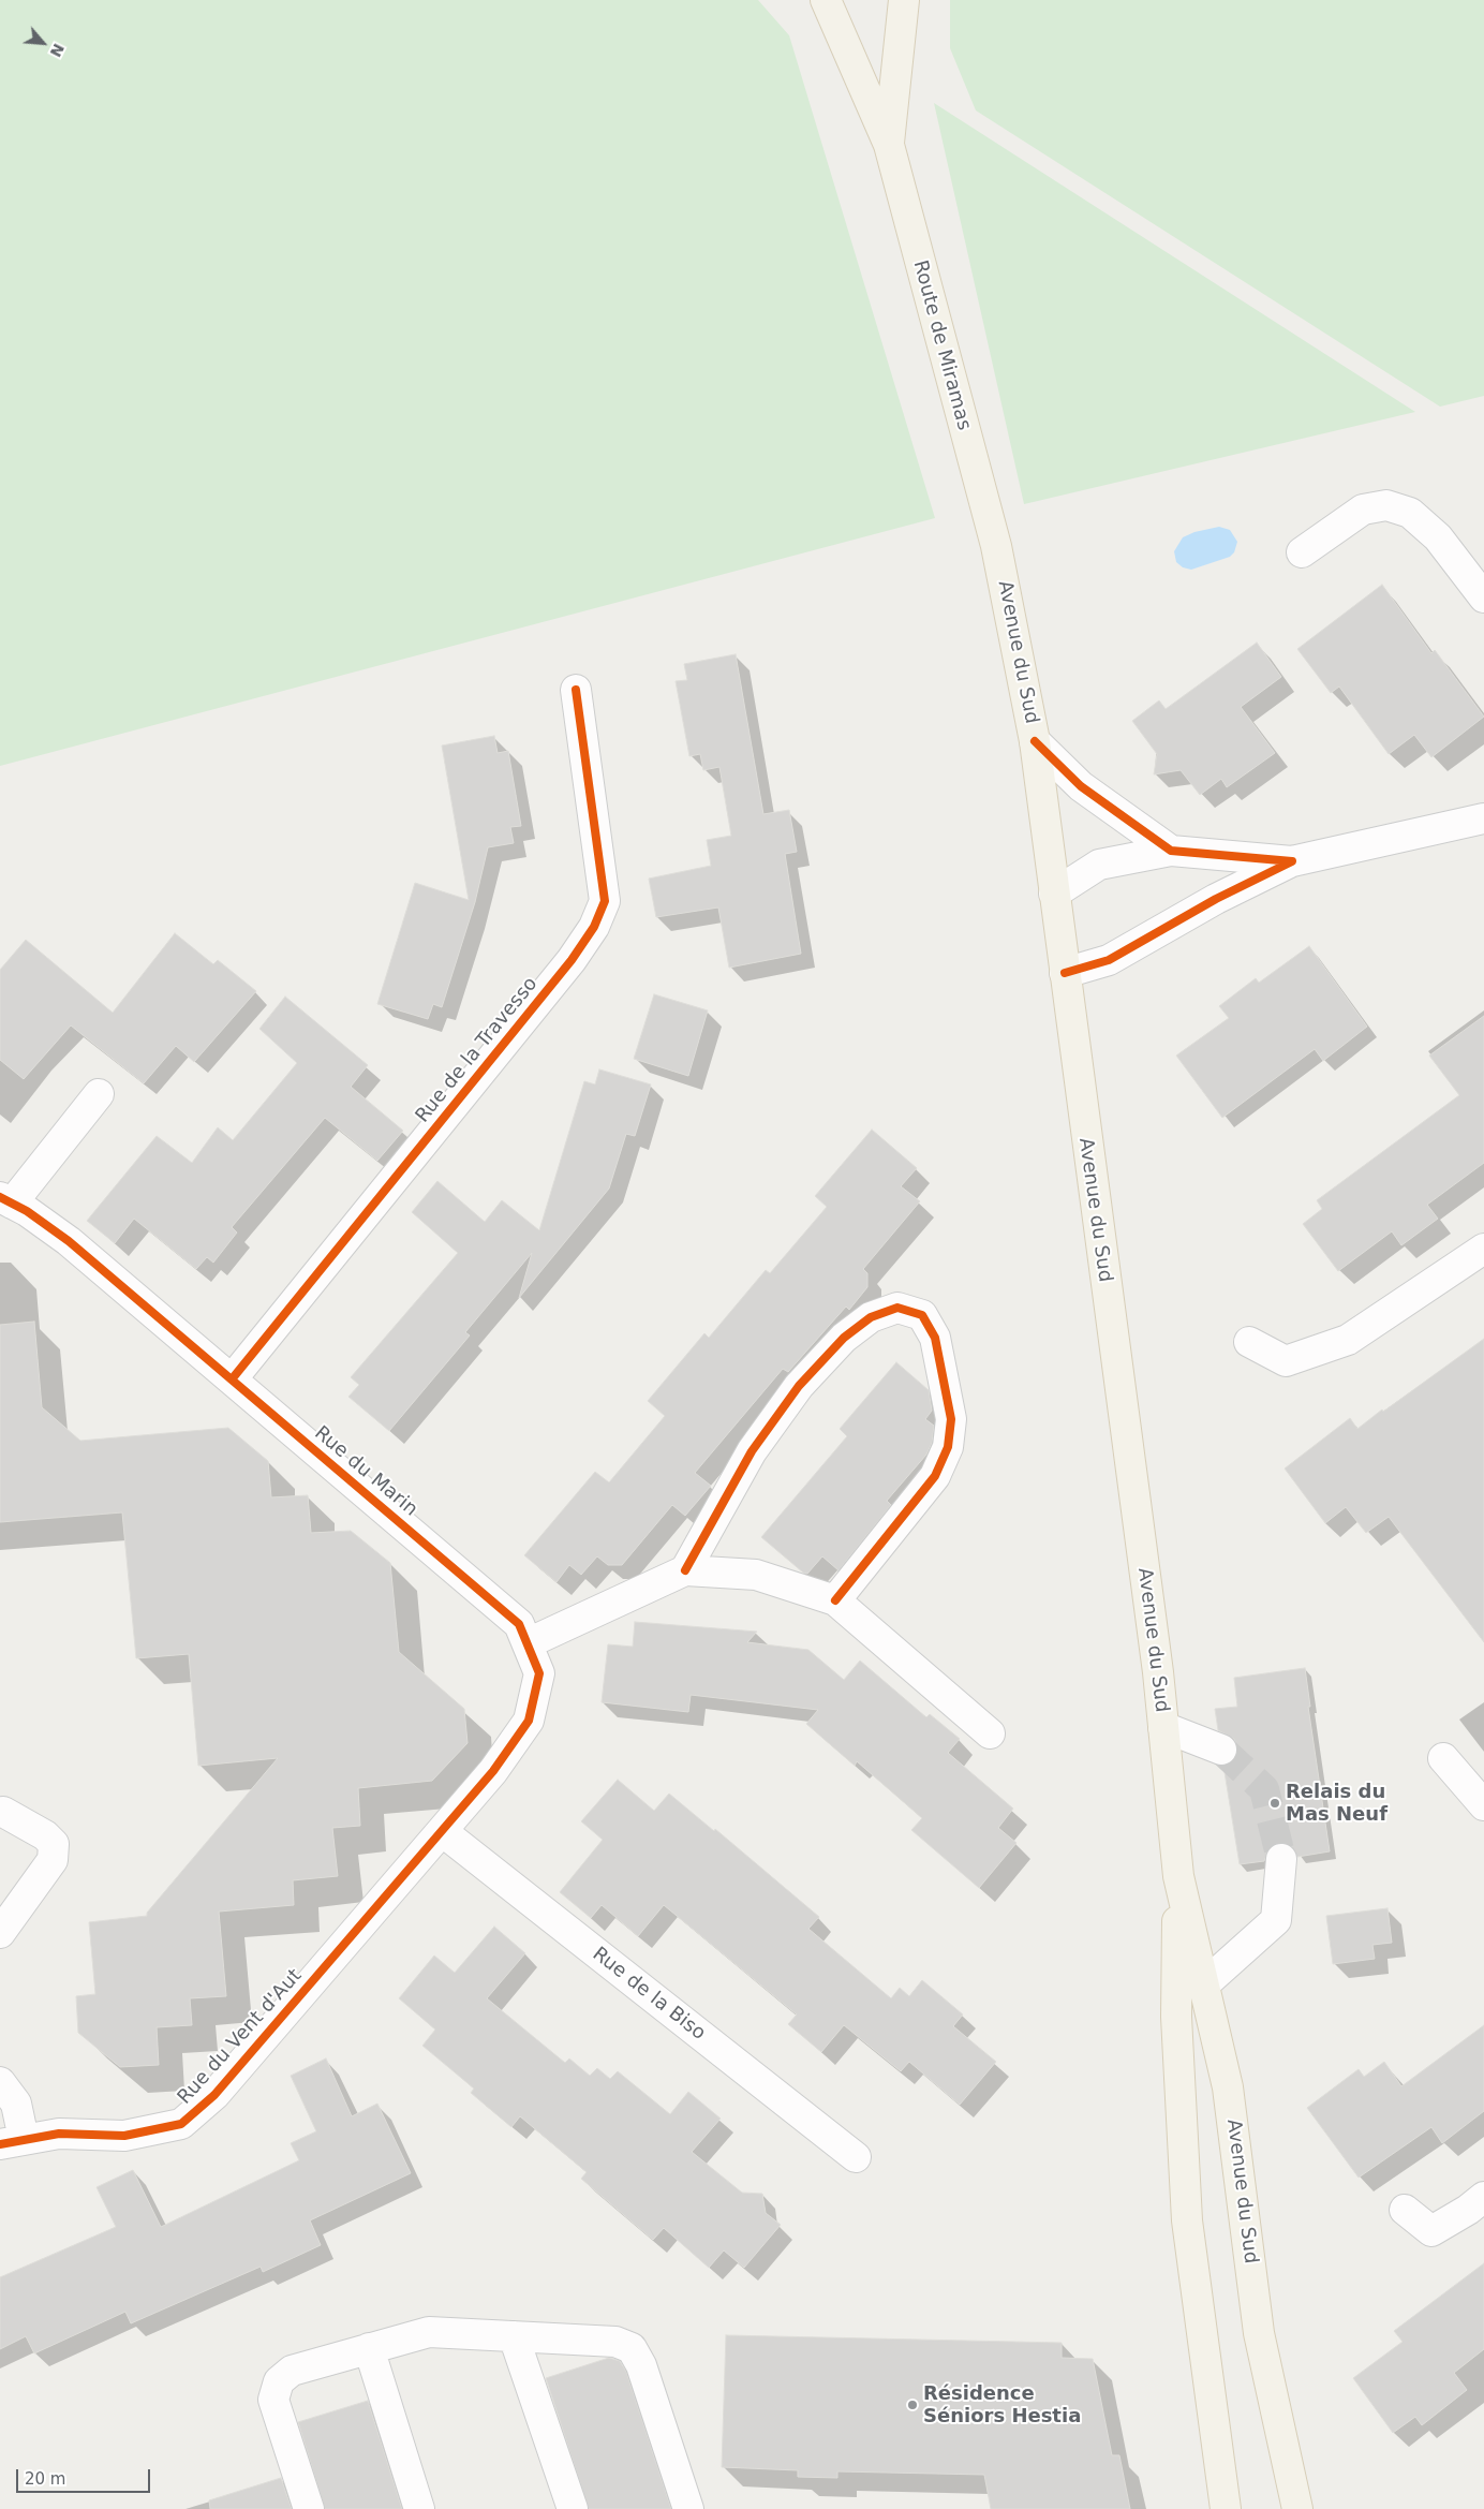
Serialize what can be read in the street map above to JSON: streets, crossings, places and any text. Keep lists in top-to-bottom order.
{
  "streets": {
    "main road": ["Route de Miramas", "Avenue du Sud"],
    "street": [
      "Rue de la Travesso",
      "Rue du Marin",
      "Rue de la Biso",
      "Rue du Vent d'Aut"
    ]
  },
  "crossings": [
    ["Route de Miramas", "Avenue du Sud"],
    ["Rue de la Travesso", "Rue du Marin"],
    ["Rue du Marin", "Rue de la Biso"],
    ["Rue du Marin", "Rue du Vent d'Aut"],
    ["Rue de la Biso", "Rue du Vent d'Aut"]
  ],
  "places": ["Relais du Mas Neuf", "Résidence Séniors Hestia"],
  "scale_bar": "20 m",
  "north": "bottom right"
}
